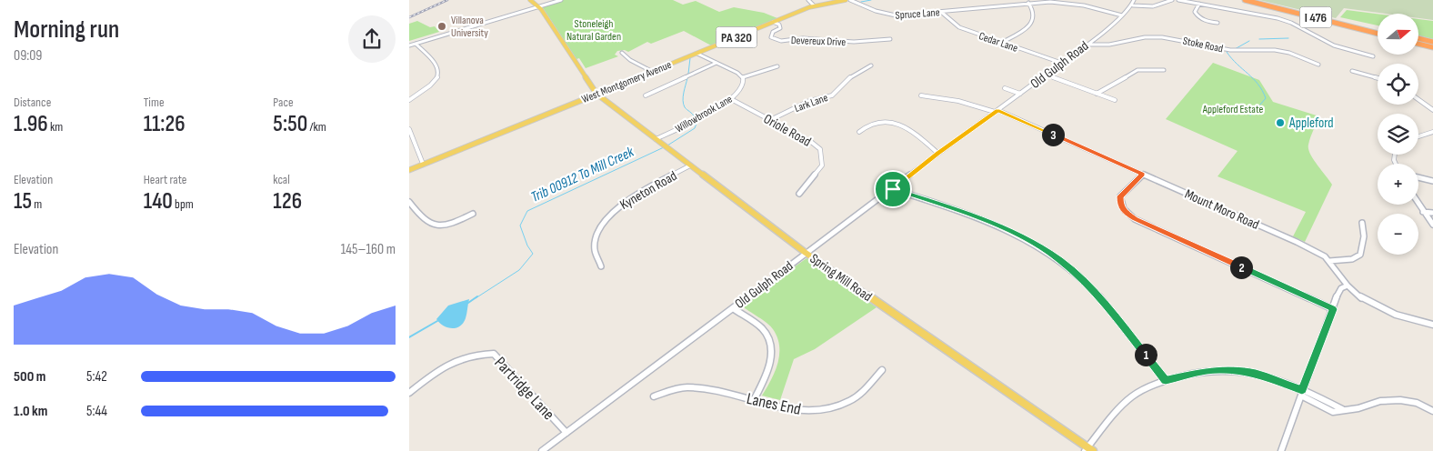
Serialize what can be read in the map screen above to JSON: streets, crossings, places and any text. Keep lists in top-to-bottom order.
{
  "streets": {
    "highway": ["I 476"],
    "main road": ["PA 320", "West Montgomery Avenue", "Spring Mill Road"],
    "street": [
      "Spruce Lane",
      "Devereux Drive",
      "Cedar Lane",
      "Stoke Road",
      "Old Gulph Road",
      "Lark Lane",
      "Willowbrook Lane",
      "Oriole Road",
      "Kyneton Road",
      "Mount Moro Road",
      "Partridge Lane",
      "Lanes End"
    ]
  },
  "crossings": [
    ["Spruce Lane", "Cedar Lane"],
    ["Spruce Lane", "Old Gulph Road"],
    ["Devereux Drive", "West Montgomery Avenue"],
    ["Cedar Lane", "Old Gulph Road"],
    ["Stoke Road", "Old Gulph Road"],
    ["Old Gulph Road", "Mount Moro Road"],
    ["Old Gulph Road", "Spring Mill Road"],
    ["Old Gulph Road", "Partridge Lane"],
    ["West Montgomery Avenue", "Spring Mill Road"],
    ["Lark Lane", "Oriole Road"],
    ["Willowbrook Lane", "Oriole Road"],
    ["Willowbrook Lane", "Spring Mill Road"],
    ["Kyneton Road", "Spring Mill Road"]
  ],
  "water": ["Trib 00912 To Mill Creek"],
  "parks": ["Stoneleigh Natural Garden", "Appleford Estate"],
  "places": ["Villanova University", "Appleford"],
  "north": "right",
  "page": {
    "heading": ["Morning run", "09:09"],
    "map_buttons": ["+", "−"],
    "stats": [
      ["Distance", "1.96 km"],
      ["Time", "11:26"],
      ["Pace", "5:50 /km"],
      ["Elevation", "15 m"],
      ["Heart rate", "140 bpm"],
      ["kcal", "126"]
    ],
    "pins": ["3", "2", "1"],
    "chart": ["Elevation", "145–160 m"],
    "list": [
      {
        "name": "500 m",
        "note": "5:42"
      },
      {
        "name": "1.0 km",
        "note": "5:44"
      }
    ]
  }
}
